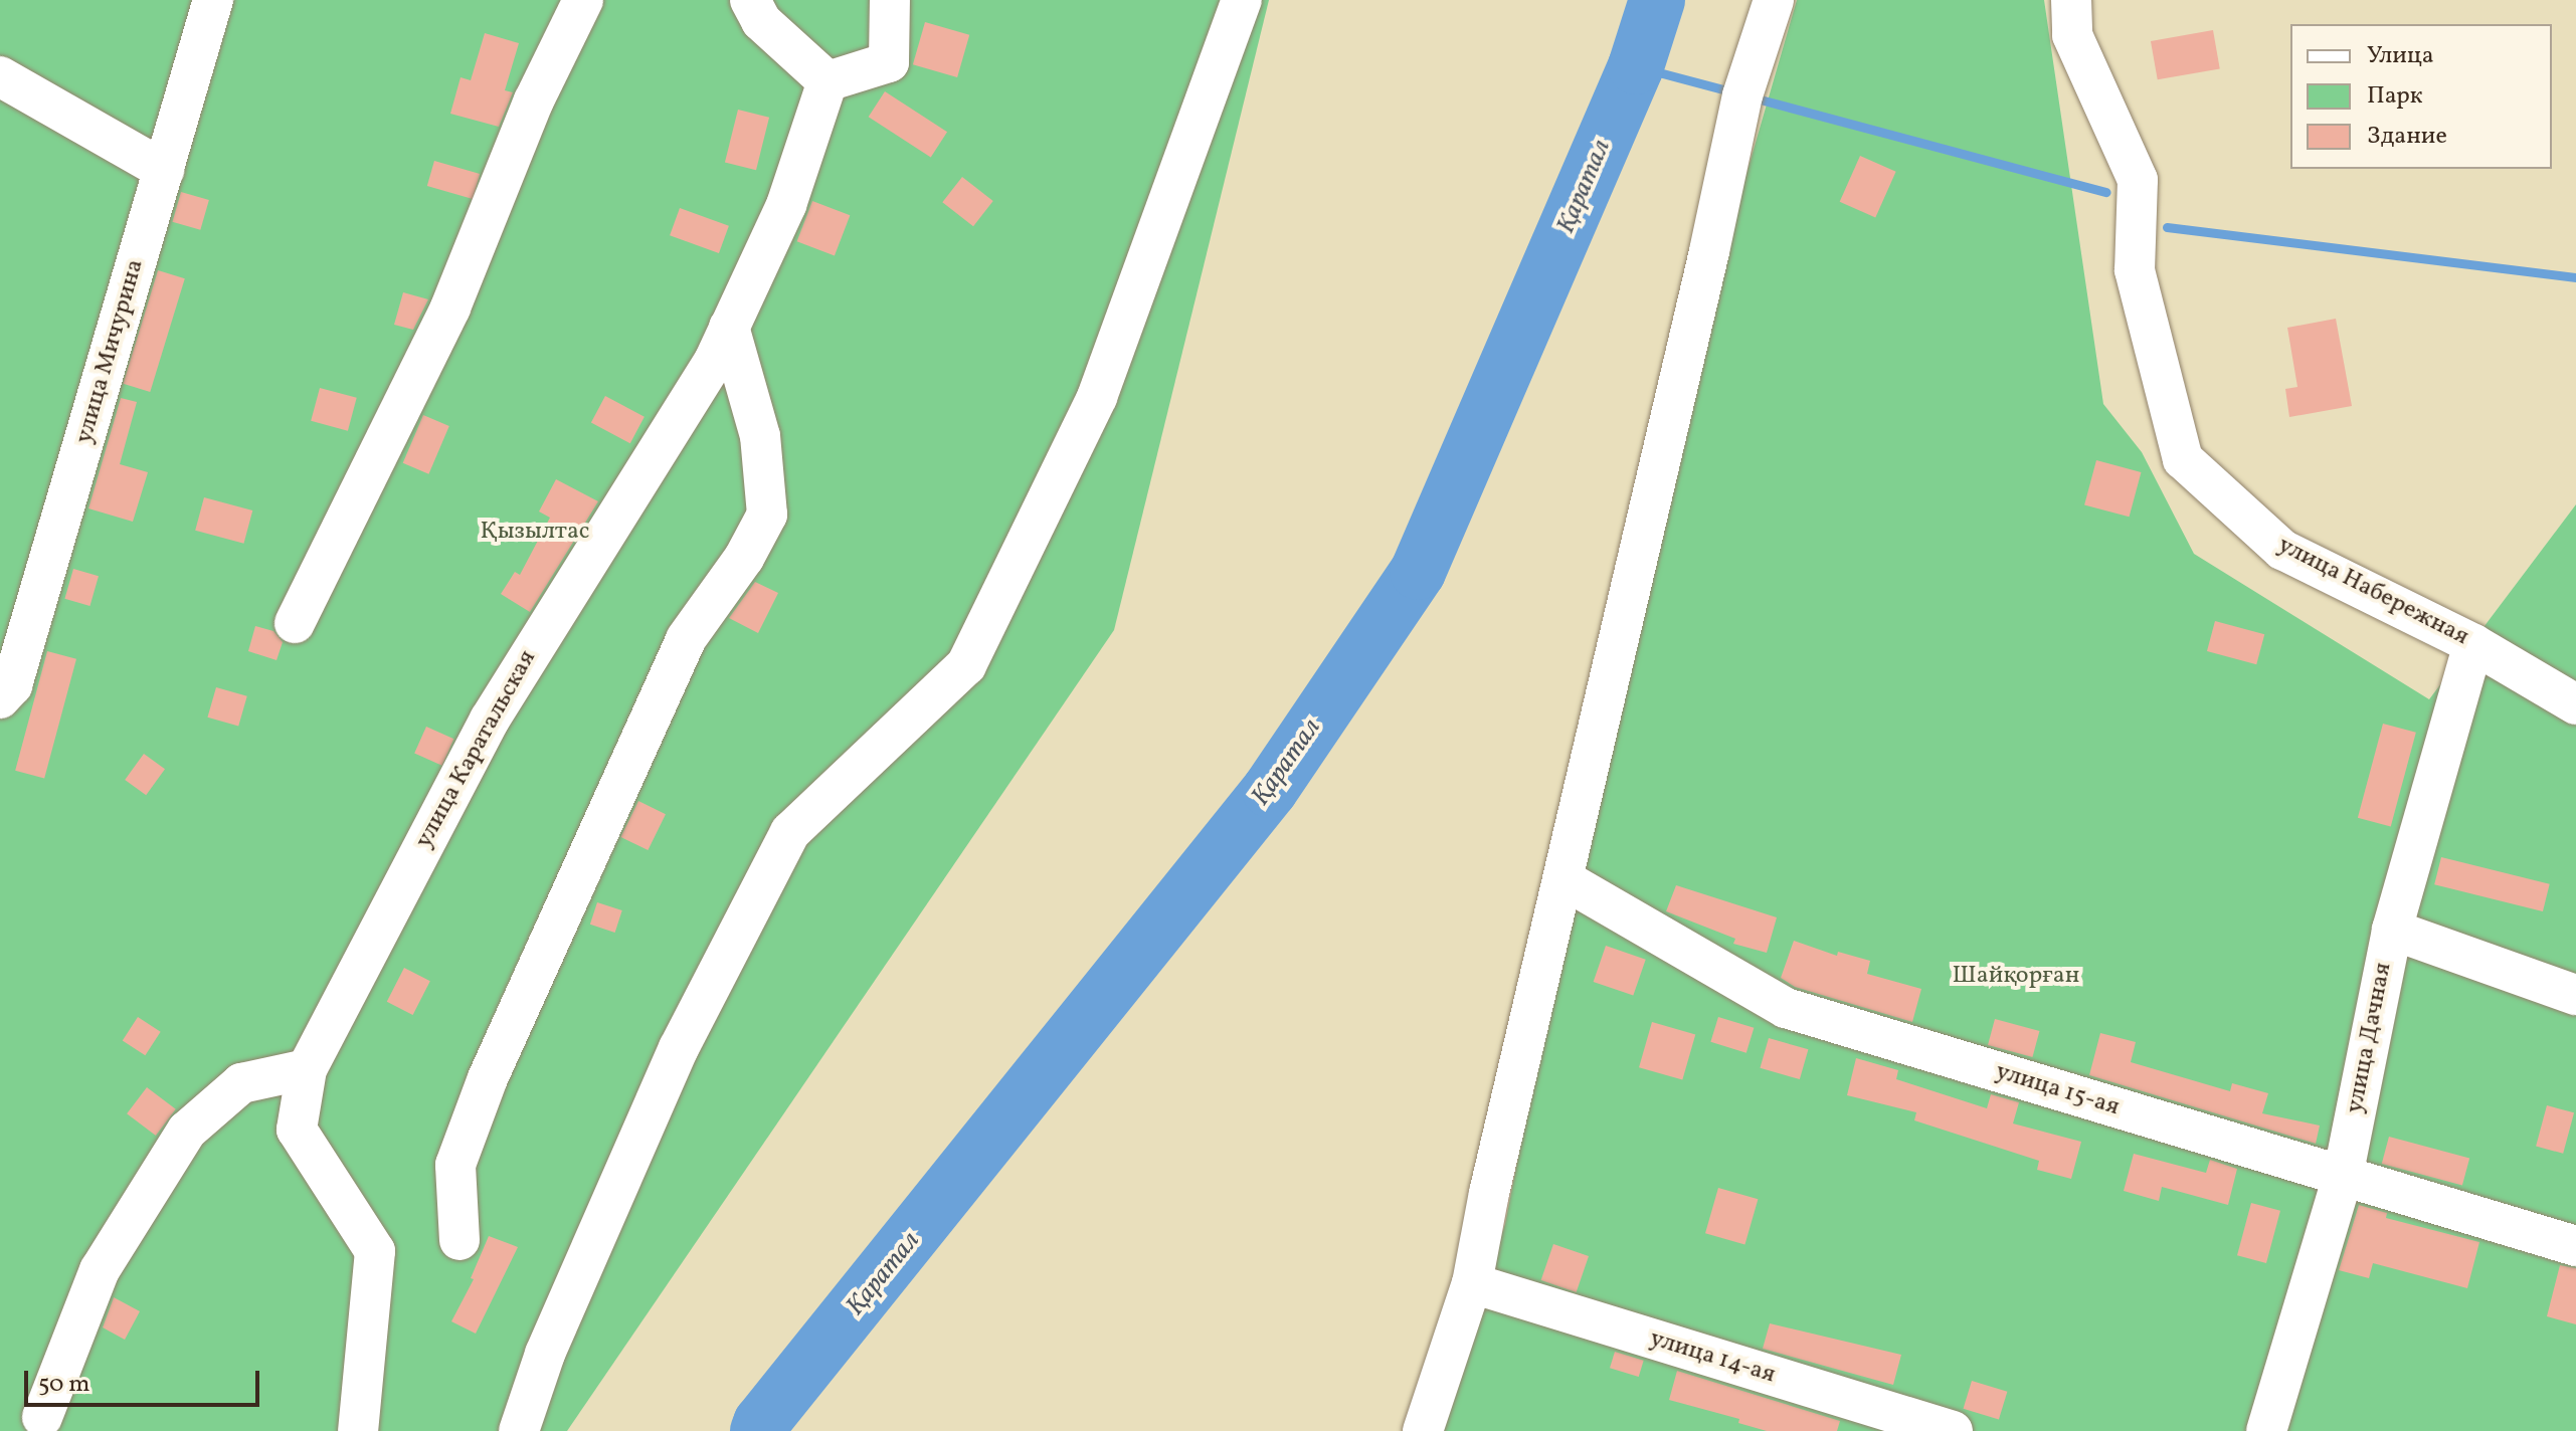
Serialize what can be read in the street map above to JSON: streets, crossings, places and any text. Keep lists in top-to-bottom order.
{
  "streets": {
    "street": [
      "улица Мичурина",
      "улица Набережная",
      "улица Каратальская",
      "улица Дачная",
      "улица 15-ая",
      "улица 14-ая"
    ]
  },
  "crossings": [
    ["улица Набережная", "улица Дачная"],
    ["улица Дачная", "улица 15-ая"]
  ],
  "water": ["Қаратал"],
  "parks": ["Қызылтас", "Шайқорған"],
  "legend": ["Улица", "Парк", "Здание"],
  "scale_bar": "50 m"
}
